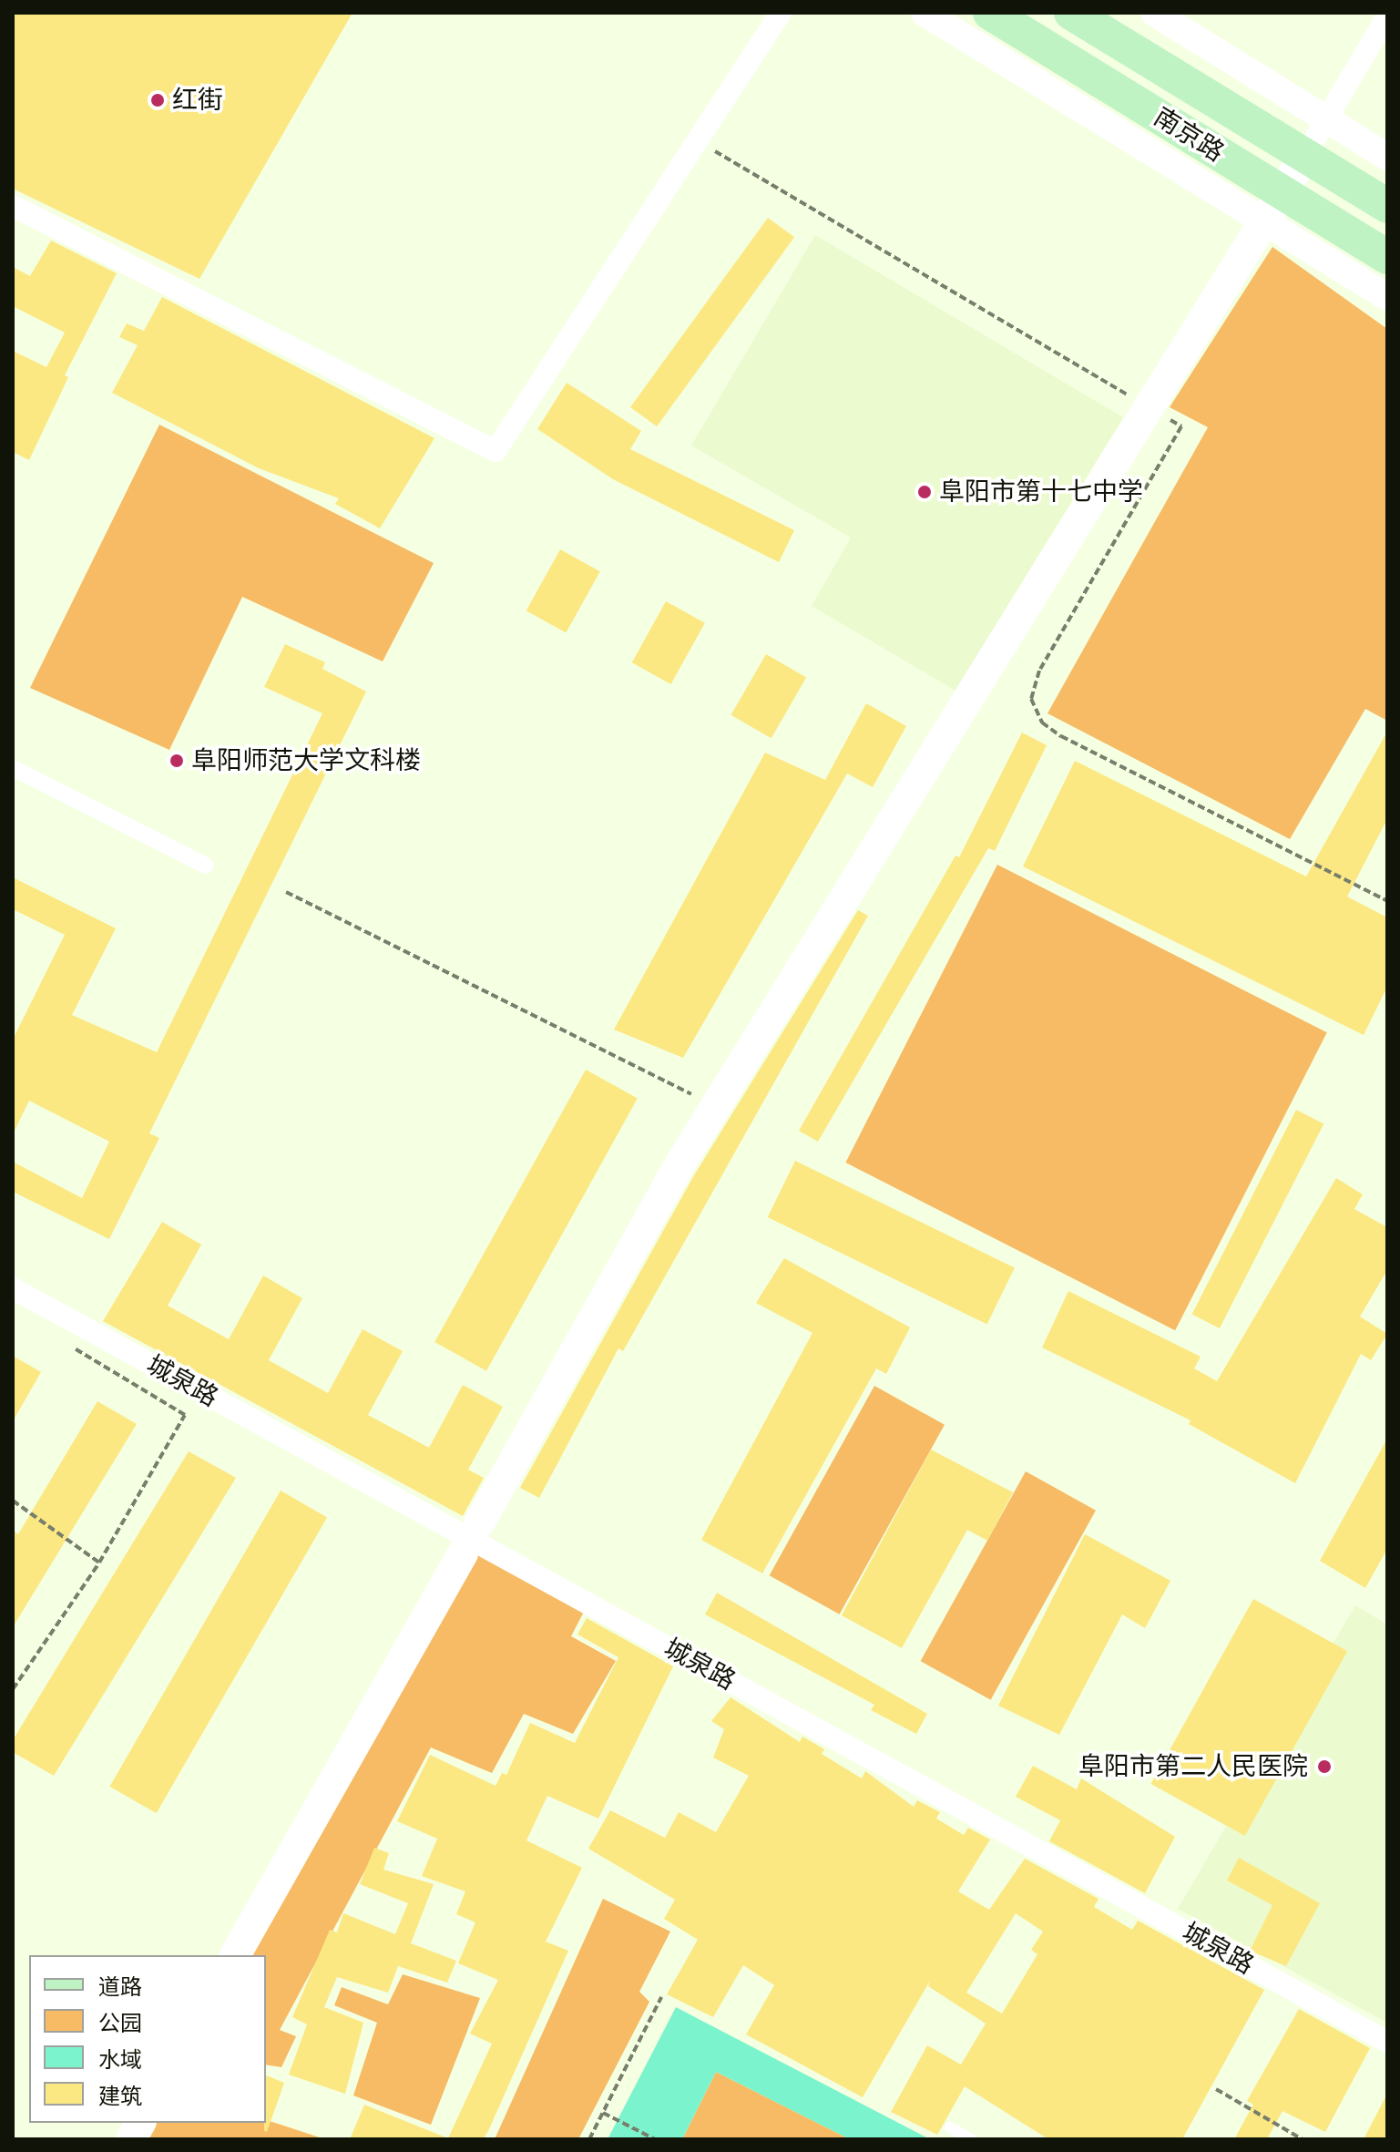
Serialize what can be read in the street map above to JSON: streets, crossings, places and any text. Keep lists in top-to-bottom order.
{
  "streets": {
    "main road": ["南京路"],
    "street": ["城泉路"]
  },
  "places": [
    "红街",
    "阜阳市第十七中学",
    "阜阳师范大学文科楼",
    "阜阳市第二人民医院"
  ],
  "legend": [
    "道路",
    "公园",
    "水域",
    "建筑"
  ]
}
